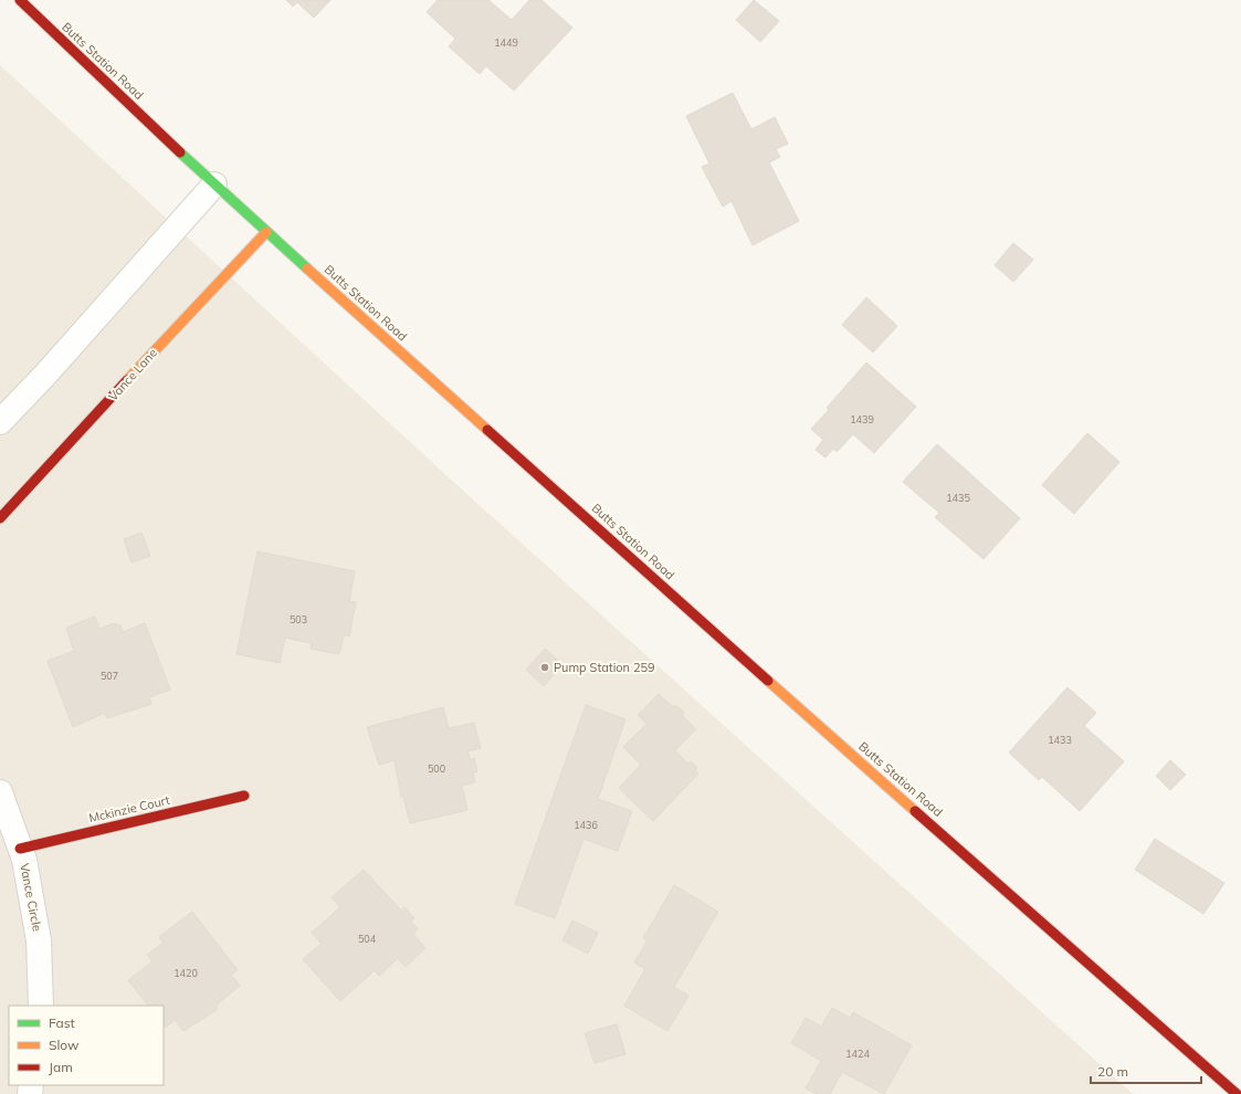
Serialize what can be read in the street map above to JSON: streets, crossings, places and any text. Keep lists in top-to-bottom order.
{
  "streets": {
    "main road": ["Butts Station Road", "Vance Lane", "Mckinzie Court"],
    "street": ["Vance Circle"]
  },
  "crossings": [
    ["Butts Station Road", "Vance Lane"],
    ["Mckinzie Court", "Vance Circle"]
  ],
  "places": ["Pump Station 259"],
  "house_numbers": [
    "1449",
    "1439",
    "1435",
    "503",
    "507",
    "1433",
    "500",
    "1436",
    "504",
    "1420",
    "1424"
  ],
  "legend": ["Fast", "Slow", "Jam"],
  "scale_bar": "20 m"
}
